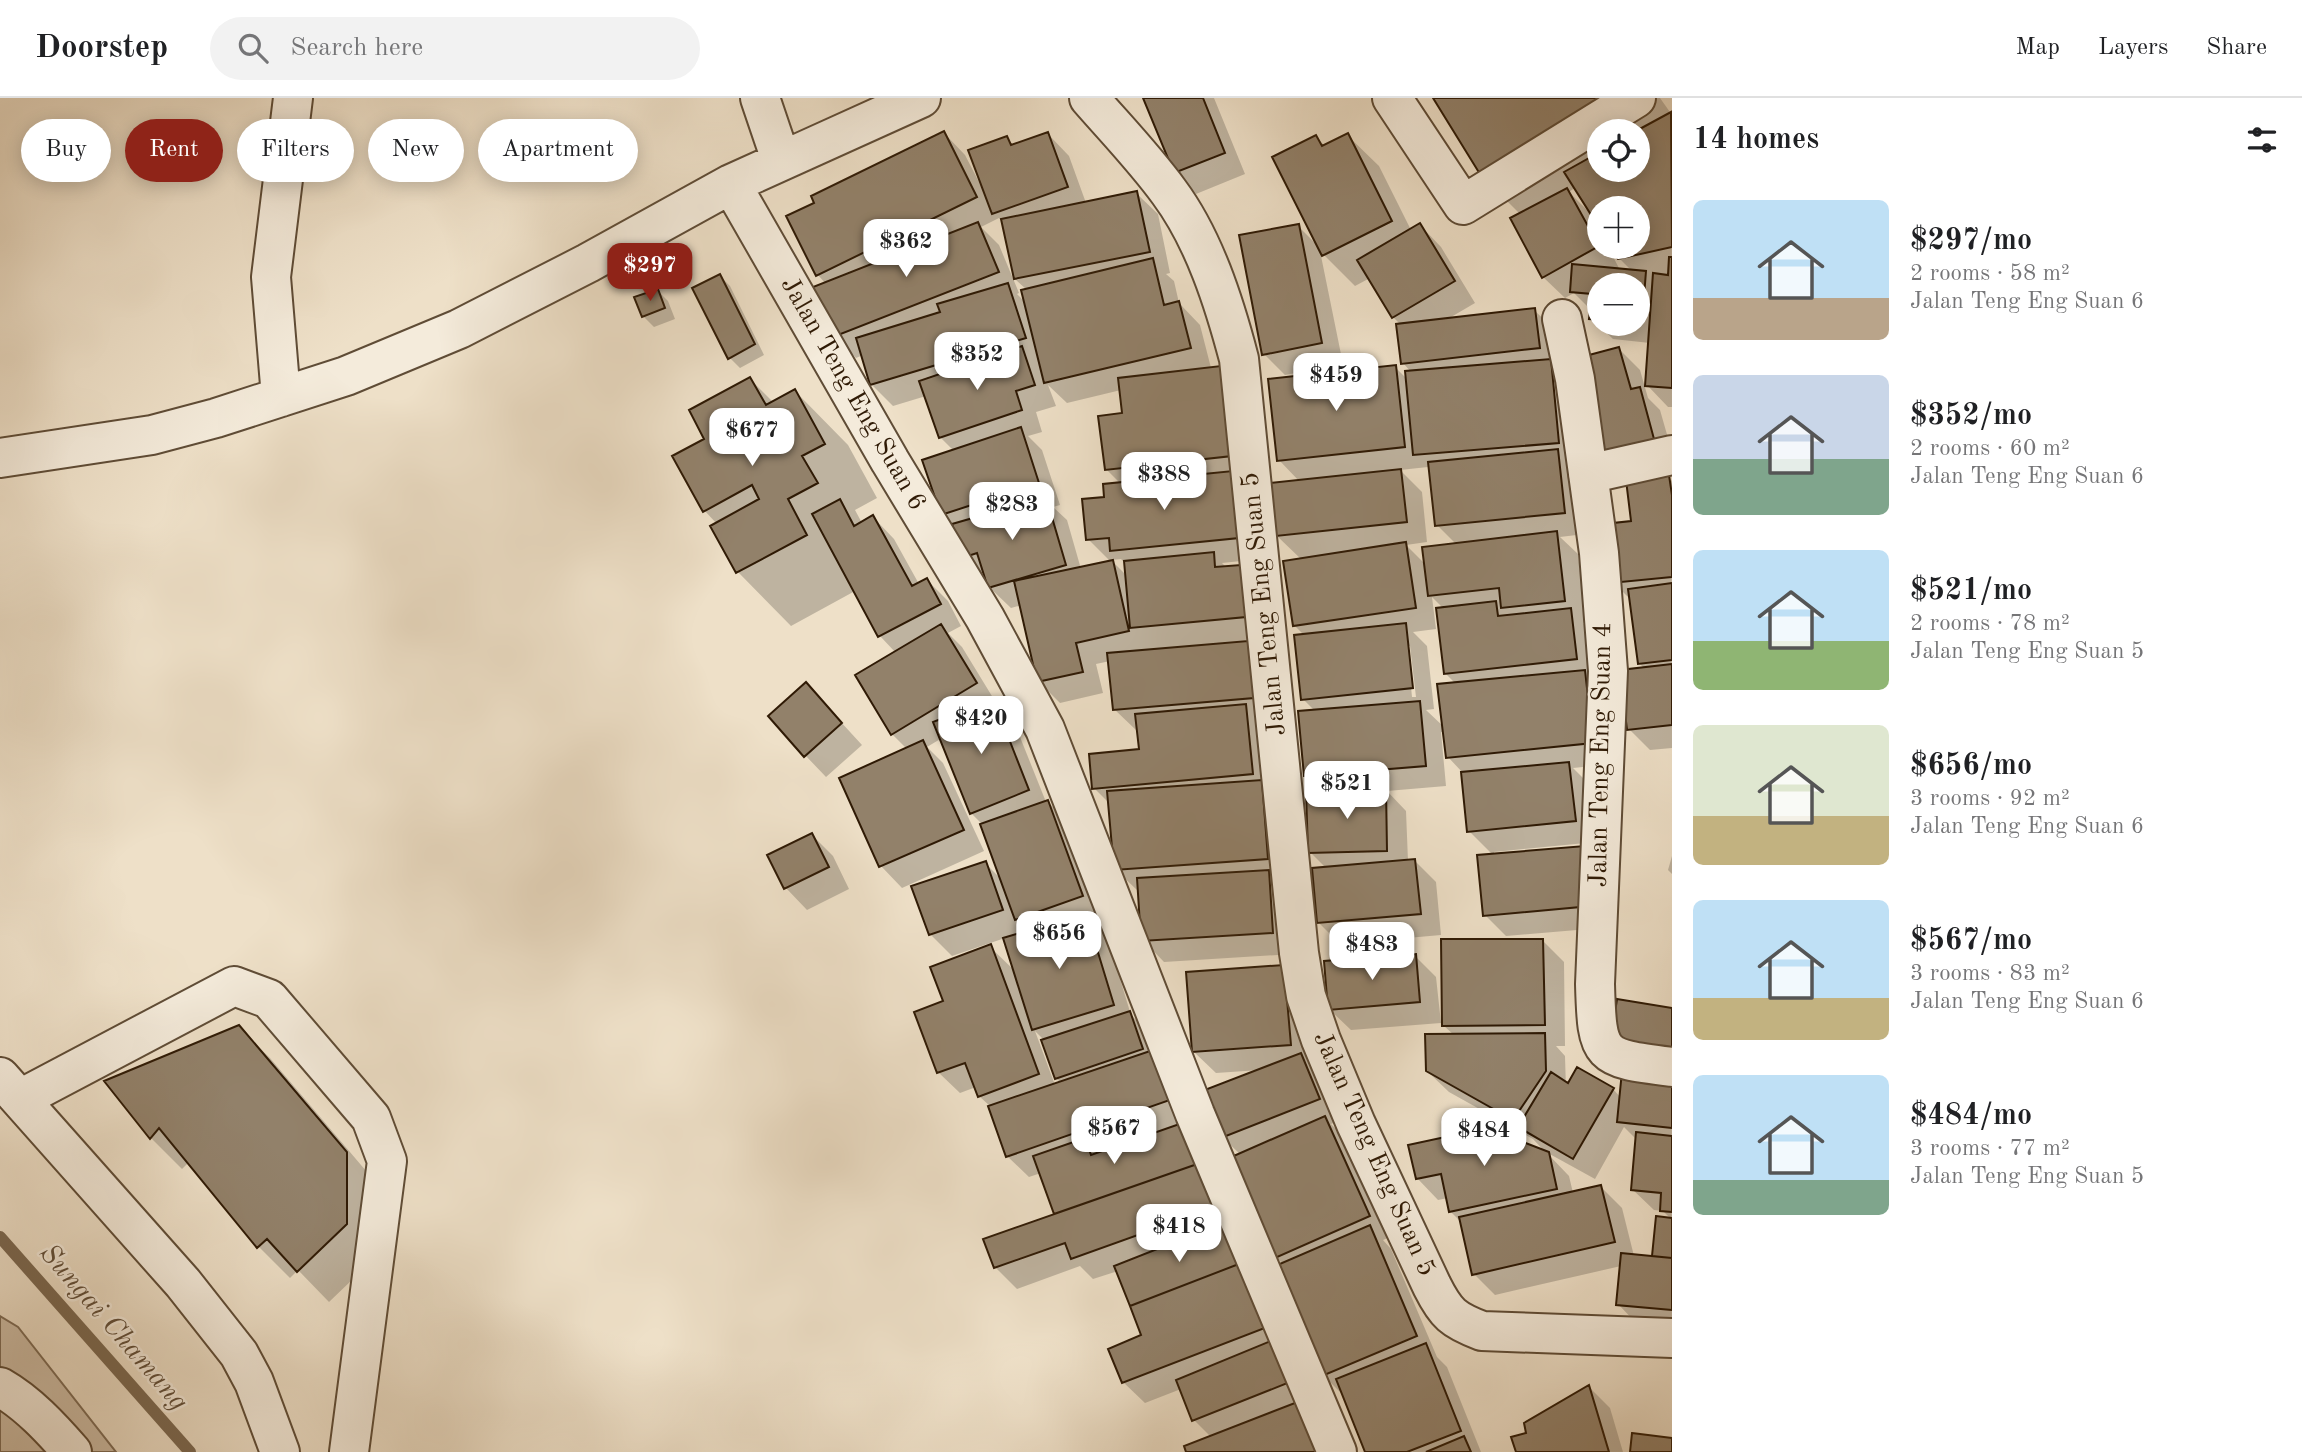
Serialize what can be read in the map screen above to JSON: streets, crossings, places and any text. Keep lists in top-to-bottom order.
{
  "streets": {
    "street": ["Jalan Teng Eng Suan 6", "Jalan Teng Eng Suan 5", "Jalan Teng Eng Suan 4"]
  },
  "water": ["Sungai Chamang"],
  "page": {
    "header": "Doorstep",
    "search": "Search here",
    "nav": ["Map", "Layers", "Share"],
    "heading": "14 homes",
    "map_buttons": ["+", "−"],
    "chip": [
      "Buy",
      "Rent",
      "Filters",
      "New",
      "Apartment"
    ],
    "list": [
      {
        "name": "$297/mo",
        "note": "2 rooms · 58 m² · Jalan Teng Eng Suan 6"
      },
      {
        "name": "$352/mo",
        "note": "2 rooms · 60 m² · Jalan Teng Eng Suan 6"
      },
      {
        "name": "$521/mo",
        "note": "2 rooms · 78 m² · Jalan Teng Eng Suan 5"
      },
      {
        "name": "$656/mo",
        "note": "3 rooms · 92 m² · Jalan Teng Eng Suan 6"
      },
      {
        "name": "$567/mo",
        "note": "3 rooms · 83 m² · Jalan Teng Eng Suan 6"
      },
      {
        "name": "$484/mo",
        "note": "3 rooms · 77 m² · Jalan Teng Eng Suan 5"
      }
    ],
    "price": [
      "$362",
      "$297",
      "$352",
      "$459",
      "$677",
      "$388",
      "$283",
      "$420",
      "$521",
      "$656",
      "$483",
      "$567",
      "$484",
      "$418"
    ]
  }
}
